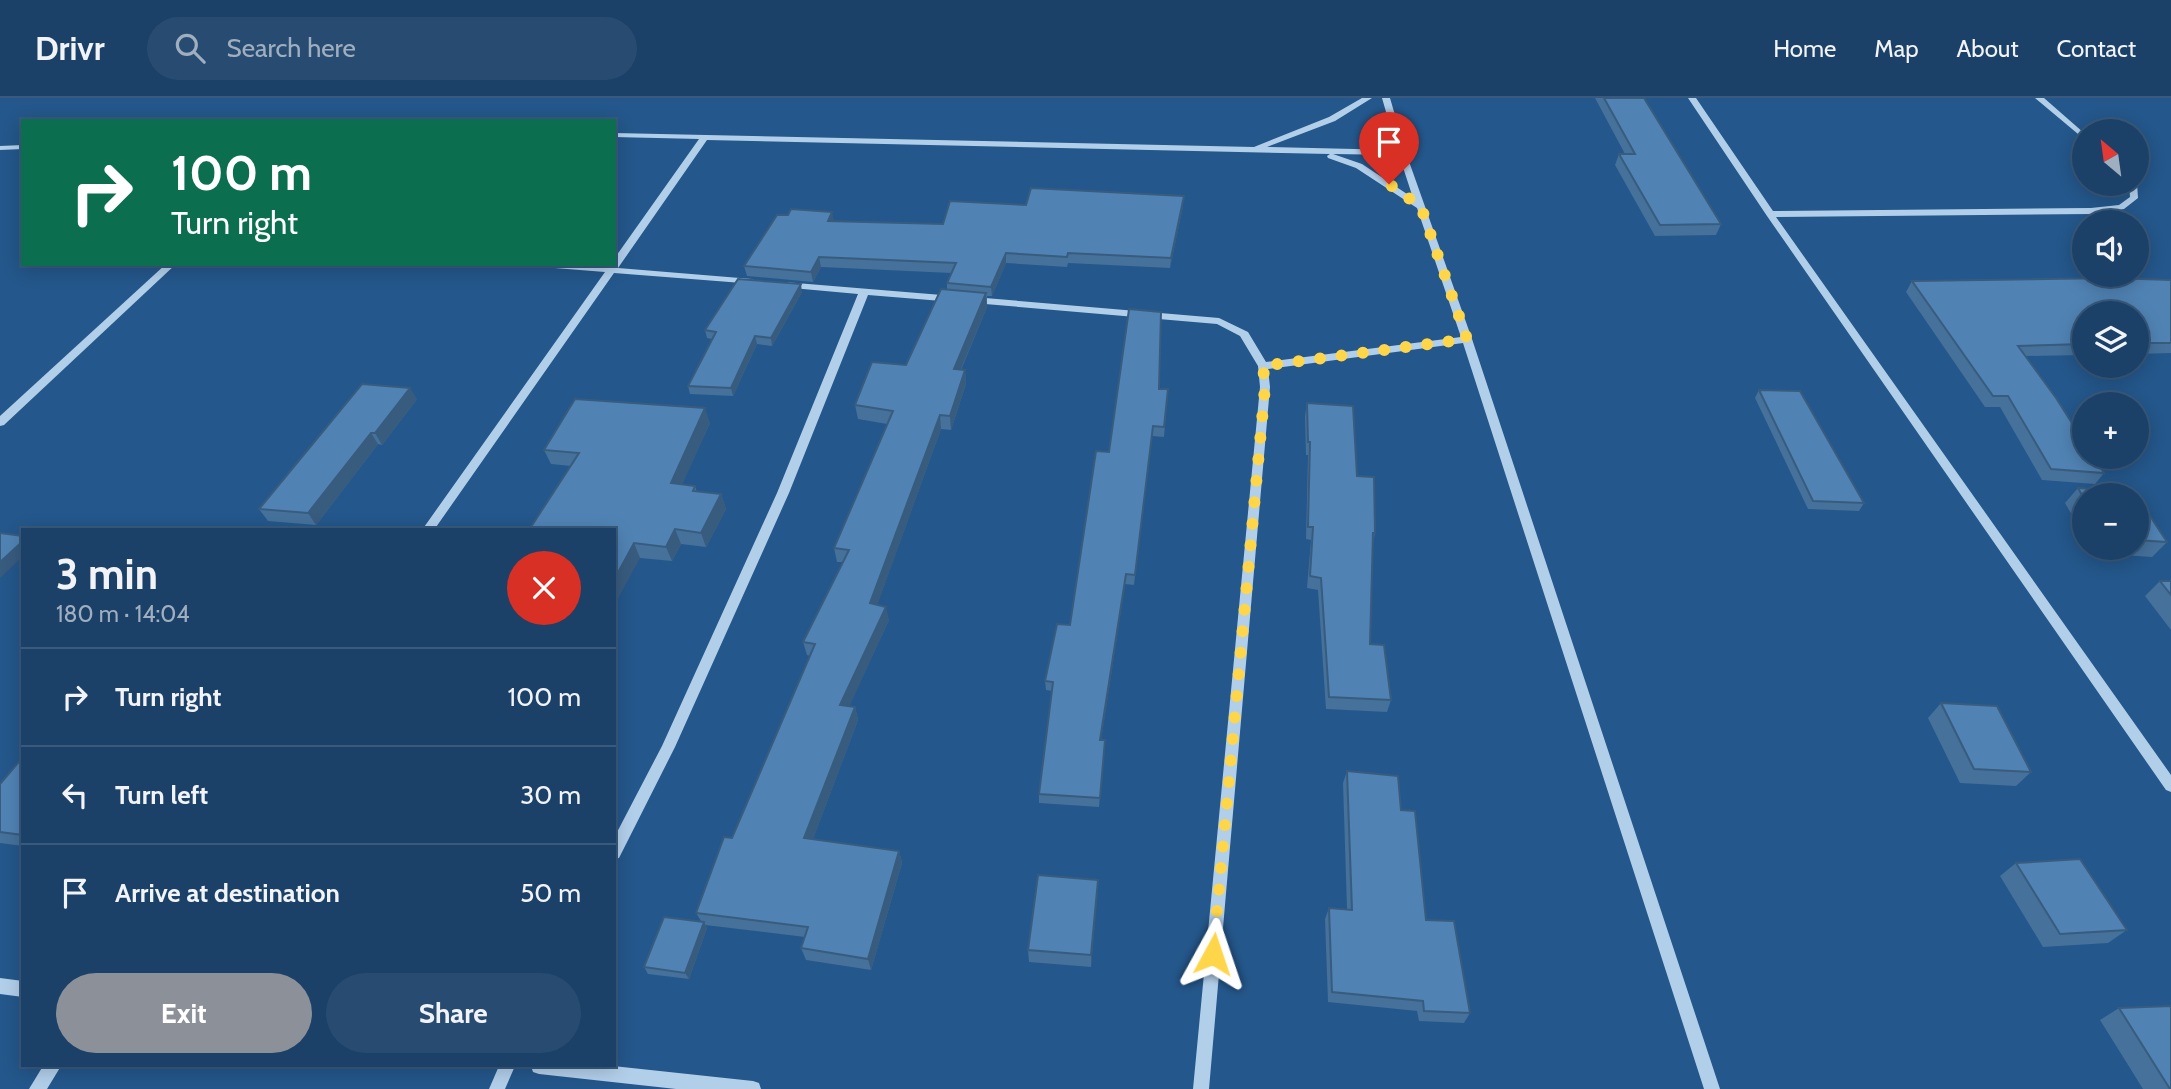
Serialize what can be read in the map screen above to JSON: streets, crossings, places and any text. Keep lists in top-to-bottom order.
{
  "north": "top left",
  "page": {
    "header": "Drivr",
    "search": "Search here",
    "nav": [
      "Home",
      "Map",
      "About",
      "Contact"
    ],
    "map_buttons": ["+", "−"],
    "turn": ["100 m", "Turn right"],
    "heading": ["3 min", "180 m · 14:04"],
    "list": [
      {
        "name": "Turn right",
        "value": "100 m"
      },
      {
        "name": "Turn left",
        "value": "30 m"
      },
      {
        "name": "Arrive at destination",
        "value": "50 m"
      }
    ],
    "buttons": ["Exit", "Share"]
  }
}
